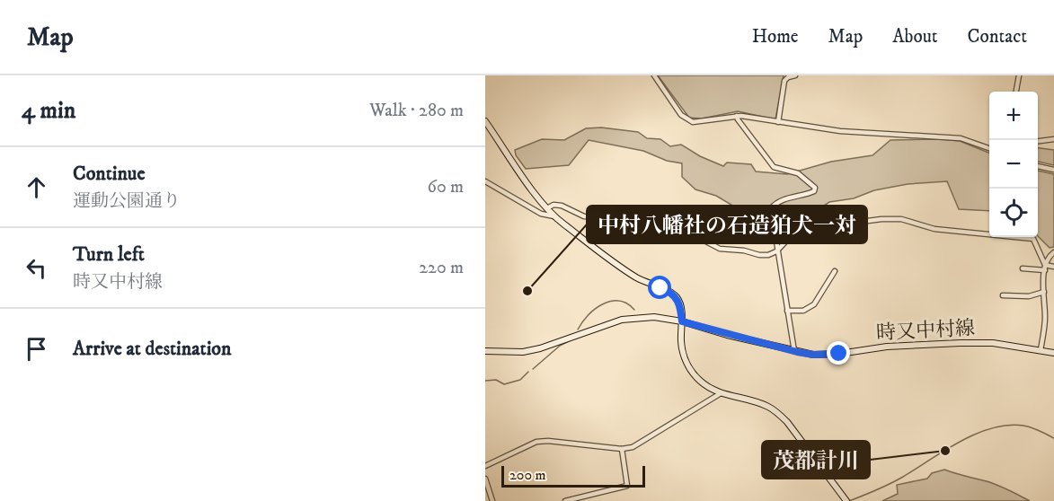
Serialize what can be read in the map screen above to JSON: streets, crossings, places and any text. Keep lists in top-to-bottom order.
{
  "streets": {
    "main road": ["時又中村線"]
  },
  "places": ["中村八幡社の石造狛犬一対", "茂都計川"],
  "scale_bar": "200 m",
  "page": {
    "header": "Map",
    "nav": [
      "Home",
      "Map",
      "About",
      "Contact"
    ],
    "heading": ["4 min", "Walk · 280 m"],
    "map_buttons": ["+", "−"],
    "list": [
      ["Continue", "運動公園通り", "60 m"],
      ["Turn left", "時又中村線", "220 m"],
      "Arrive at destination"
    ],
    "scale": "200 m"
  }
}
